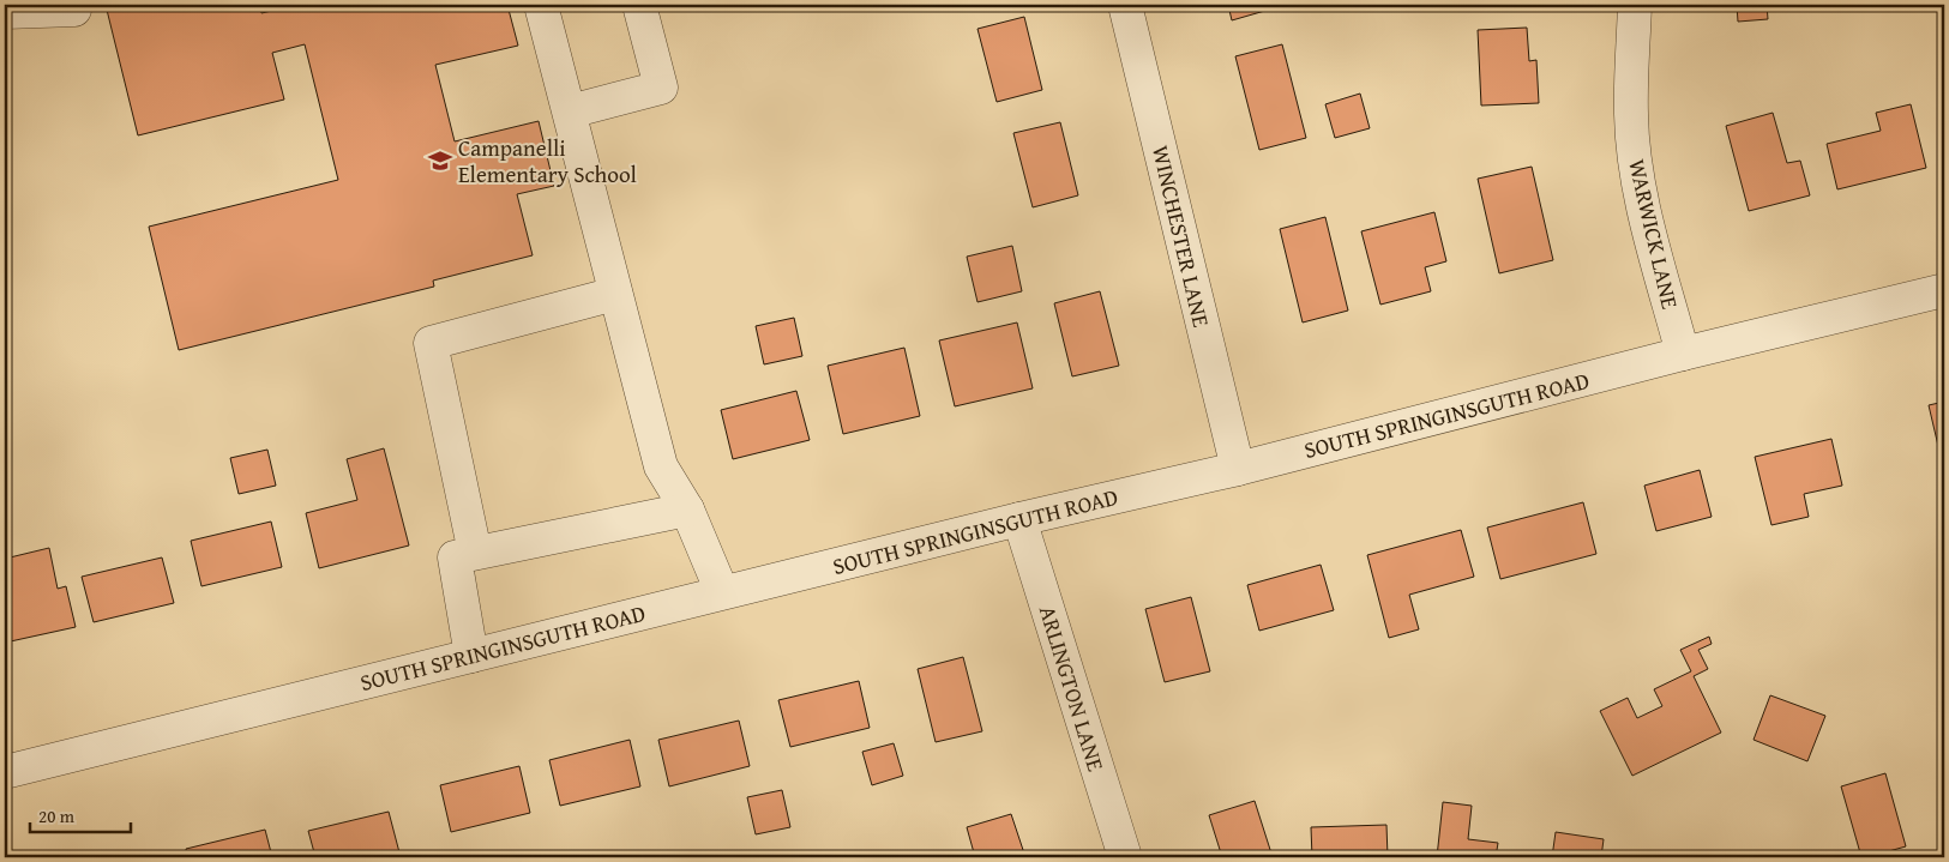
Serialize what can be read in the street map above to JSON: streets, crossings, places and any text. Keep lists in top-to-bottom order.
{
  "streets": {
    "street": [
      "WARWICK LANE",
      "WINCHESTER LANE",
      "SOUTH SPRINGINSGUTH ROAD",
      "ARLINGTON LANE"
    ]
  },
  "crossings": [
    ["WARWICK LANE", "SOUTH SPRINGINSGUTH ROAD"],
    ["WINCHESTER LANE", "SOUTH SPRINGINSGUTH ROAD"],
    ["SOUTH SPRINGINSGUTH ROAD", "ARLINGTON LANE"]
  ],
  "places": {
    "school or university": ["Campanelli Elementary School"]
  },
  "scale_bar": "20 m"
}
